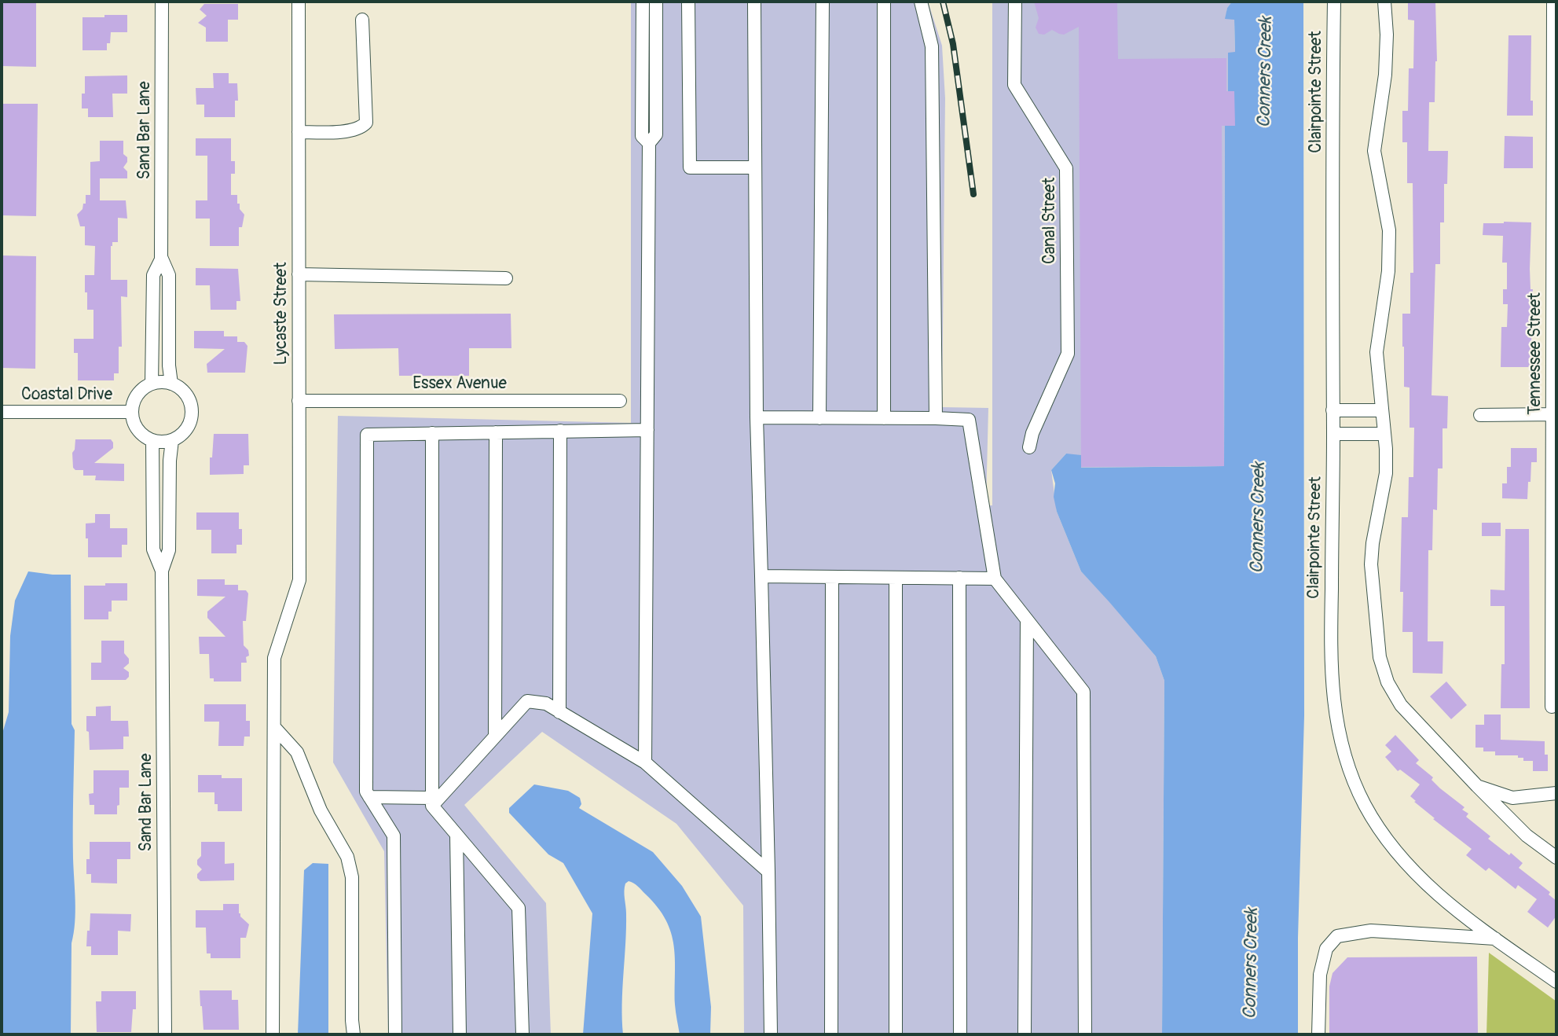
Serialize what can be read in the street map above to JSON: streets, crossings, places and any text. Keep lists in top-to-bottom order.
{
  "streets": {
    "street": [
      "Clairpointe Street",
      "Sand Bar Lane",
      "Canal Street",
      "Lycaste Street",
      "Tennessee Street",
      "Essex Avenue",
      "Coastal Drive"
    ]
  },
  "crossings": [
    ["Sand Bar Lane", "Coastal Drive"],
    ["Lycaste Street", "Essex Avenue"]
  ],
  "water": ["Conners Creek"]
}
